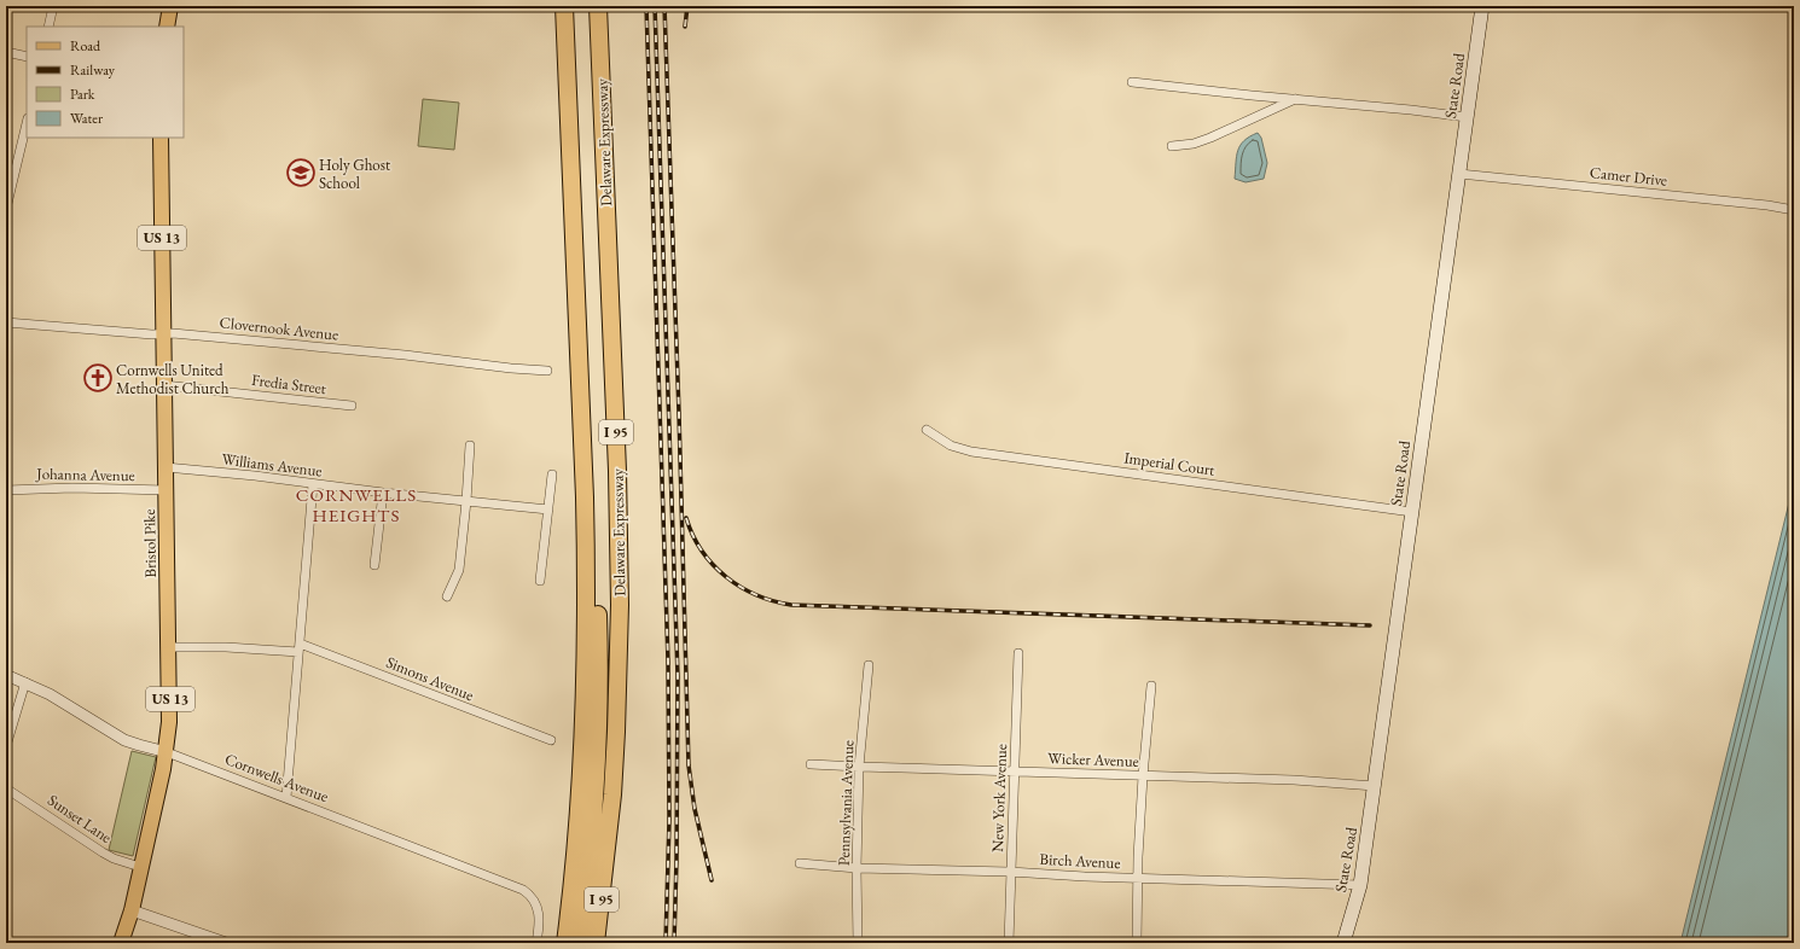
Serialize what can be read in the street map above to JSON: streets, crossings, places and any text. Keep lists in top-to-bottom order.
{
  "streets": {
    "highway": ["Delaware Expressway", "I 95"],
    "main road": ["State Road", "US 13", "Bristol Pike"],
    "street": [
      "Camer Drive",
      "Clovernook Avenue",
      "Fredia Street",
      "Imperial Court",
      "Williams Avenue",
      "Johanna Avenue",
      "Simons Avenue",
      "Wicker Avenue",
      "Cornwells Avenue",
      "New York Avenue",
      "Pennsylvania Avenue",
      "Sunset Lane",
      "Birch Avenue"
    ]
  },
  "crossings": [
    ["State Road", "Camer Drive"],
    ["State Road", "Imperial Court"],
    ["State Road", "Wicker Avenue"],
    ["State Road", "Birch Avenue"],
    ["Clovernook Avenue", "Bristol Pike"],
    ["Fredia Street", "Bristol Pike"],
    ["Williams Avenue", "Bristol Pike"],
    ["Johanna Avenue", "Bristol Pike"],
    ["Bristol Pike", "Simons Avenue"],
    ["Bristol Pike", "Cornwells Avenue"],
    ["Bristol Pike", "Sunset Lane"],
    ["Wicker Avenue", "New York Avenue"],
    ["Wicker Avenue", "Pennsylvania Avenue"],
    ["New York Avenue", "Birch Avenue"],
    ["Pennsylvania Avenue", "Birch Avenue"]
  ],
  "districts": ["CORNWELLS HEIGHTS"],
  "places": {
    "school or university": ["Holy Ghost School"],
    "church": ["Cornwells United Methodist Church"]
  },
  "legend": [
    "Road",
    "Railway",
    "Park",
    "Water"
  ]
}
